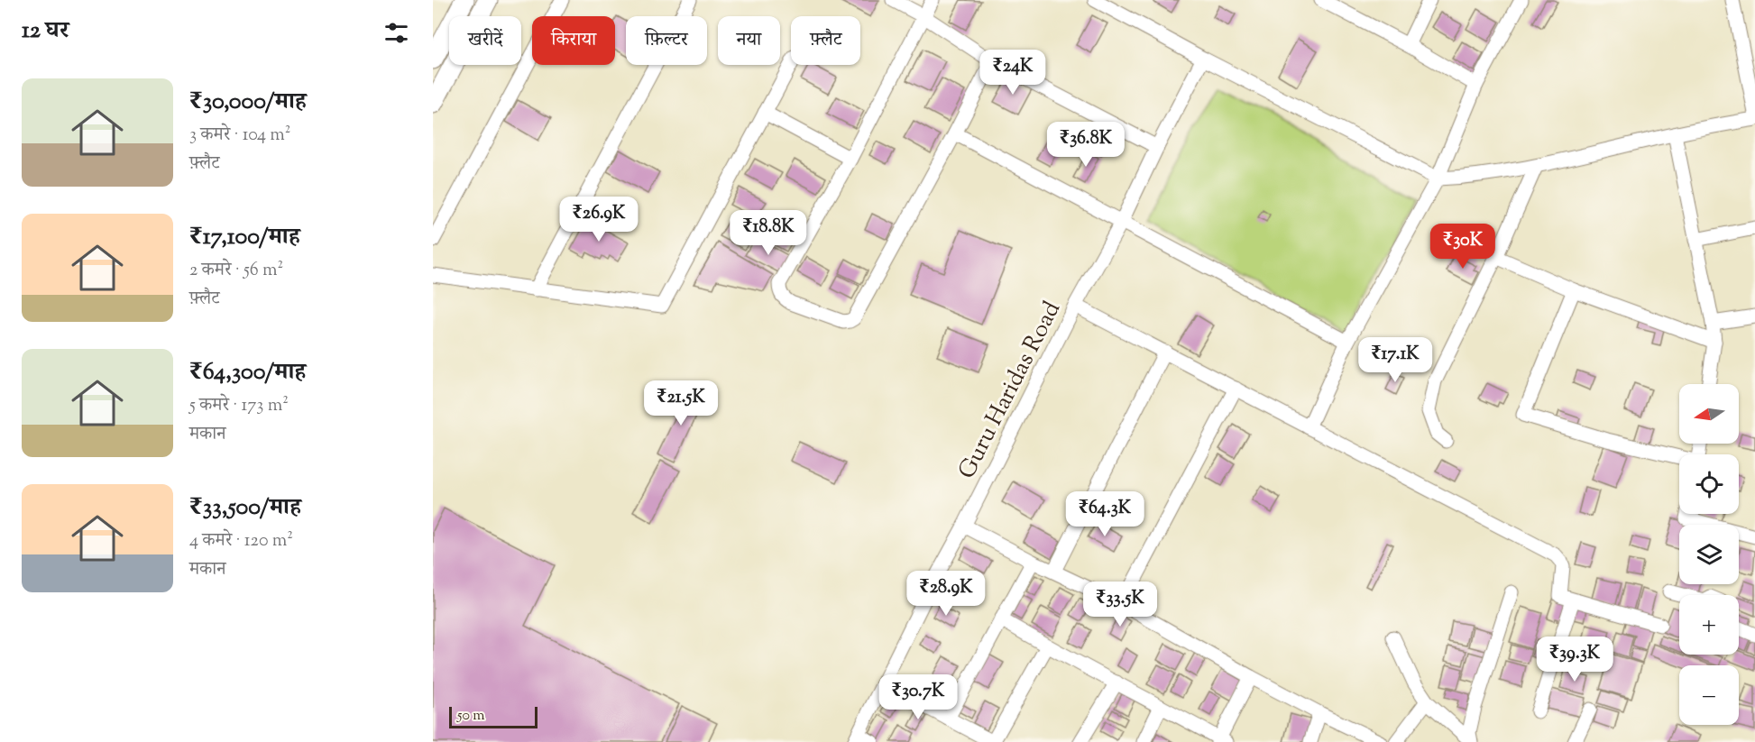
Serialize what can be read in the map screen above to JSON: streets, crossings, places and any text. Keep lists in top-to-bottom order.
{
  "streets": {
    "street": ["Guru Haridas Road"]
  },
  "scale_bar": "50 m",
  "north": "left",
  "page": {
    "heading": "12 घर",
    "chip": [
      "खरीदें",
      "किराया",
      "फ़िल्टर",
      "नया",
      "फ़्लैट"
    ],
    "price": [
      "₹24K",
      "₹36.8K",
      "₹26.9K",
      "₹18.8K",
      "₹30K",
      "₹17.1K",
      "₹21.5K",
      "₹64.3K",
      "₹28.9K",
      "₹33.5K",
      "₹39.3K",
      "₹30.7K"
    ],
    "list": [
      {
        "name": "₹30,000/माह",
        "note": "3 कमरे · 104 m² · फ़्लैट"
      },
      {
        "name": "₹17,100/माह",
        "note": "2 कमरे · 56 m² · फ़्लैट"
      },
      {
        "name": "₹64,300/माह",
        "note": "5 कमरे · 173 m² · मकान"
      },
      {
        "name": "₹33,500/माह",
        "note": "4 कमरे · 120 m² · मकान"
      }
    ],
    "map_buttons": ["+", "−"],
    "scale": "50 m"
  }
}
